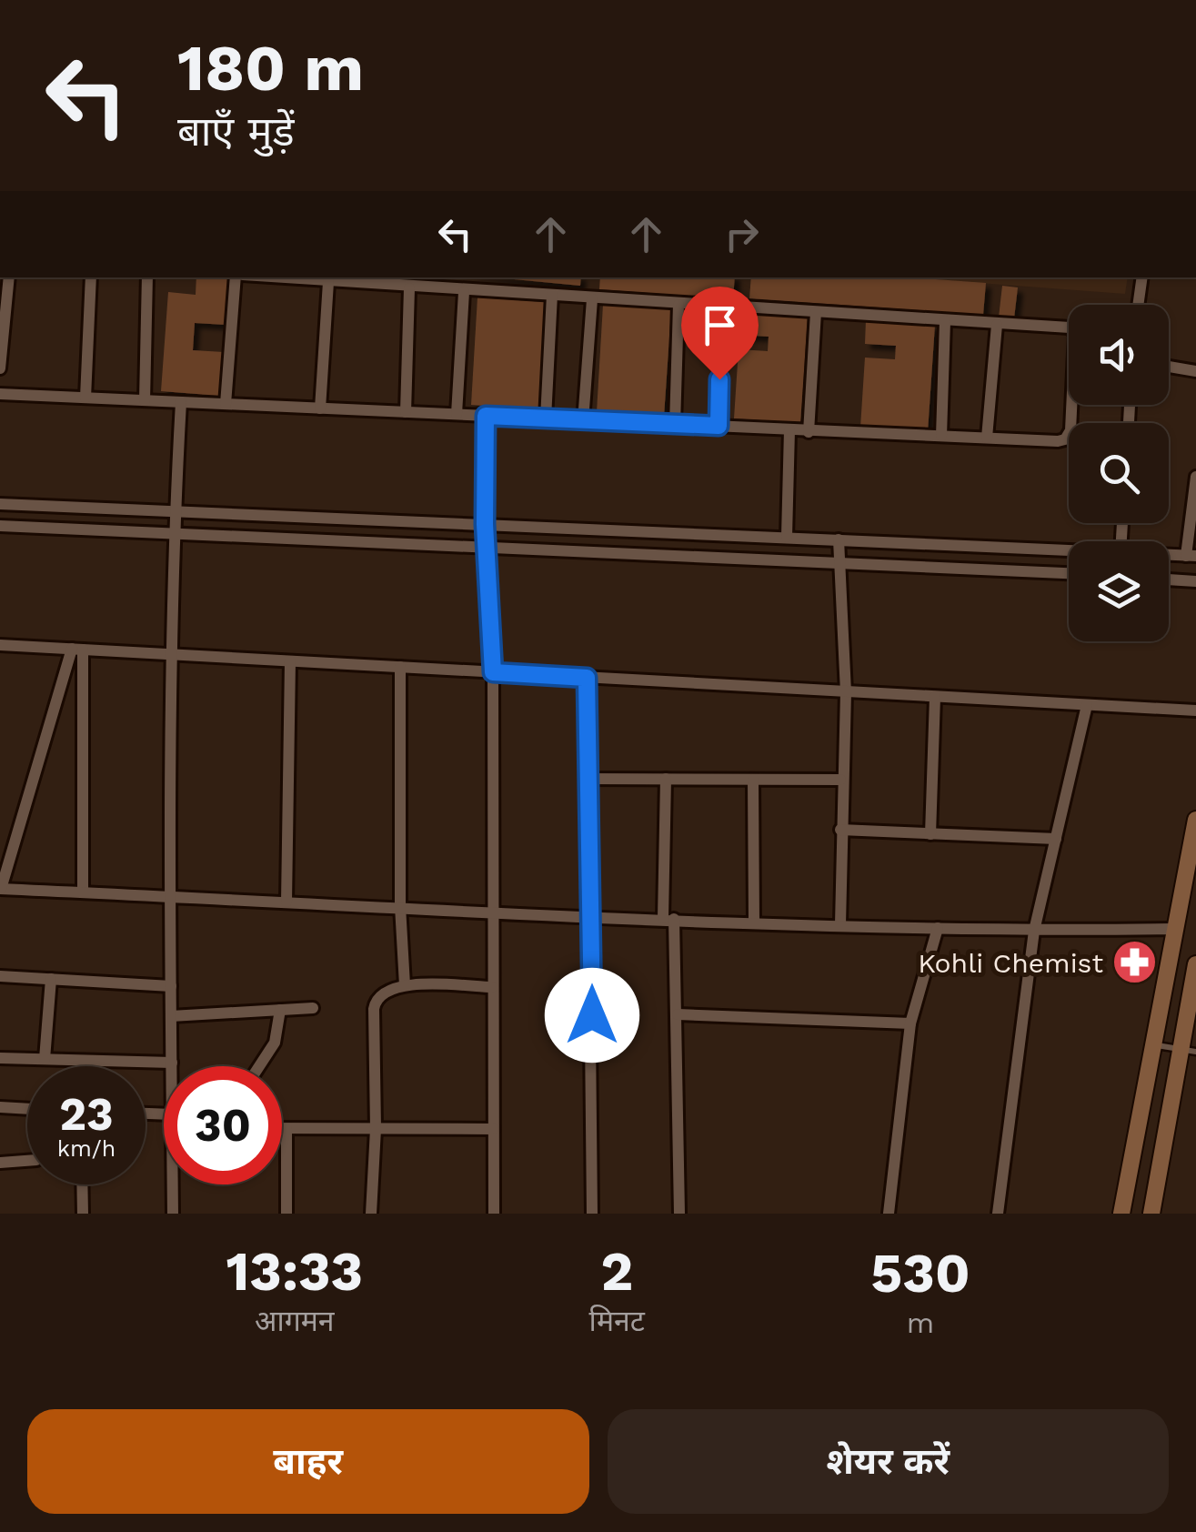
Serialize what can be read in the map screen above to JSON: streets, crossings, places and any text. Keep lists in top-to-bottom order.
{
  "places": {
    "pharmacy": ["Kohli Chemist"]
  },
  "page": {
    "turn": ["180 m", "बाएँ मुड़ें"],
    "speed": "23 km/h",
    "limit": "30",
    "eta": [
      "13:33",
      "आगमन",
      "2",
      "मिनट",
      "530",
      "m"
    ],
    "buttons": ["बाहर", "शेयर करें"]
  }
}
